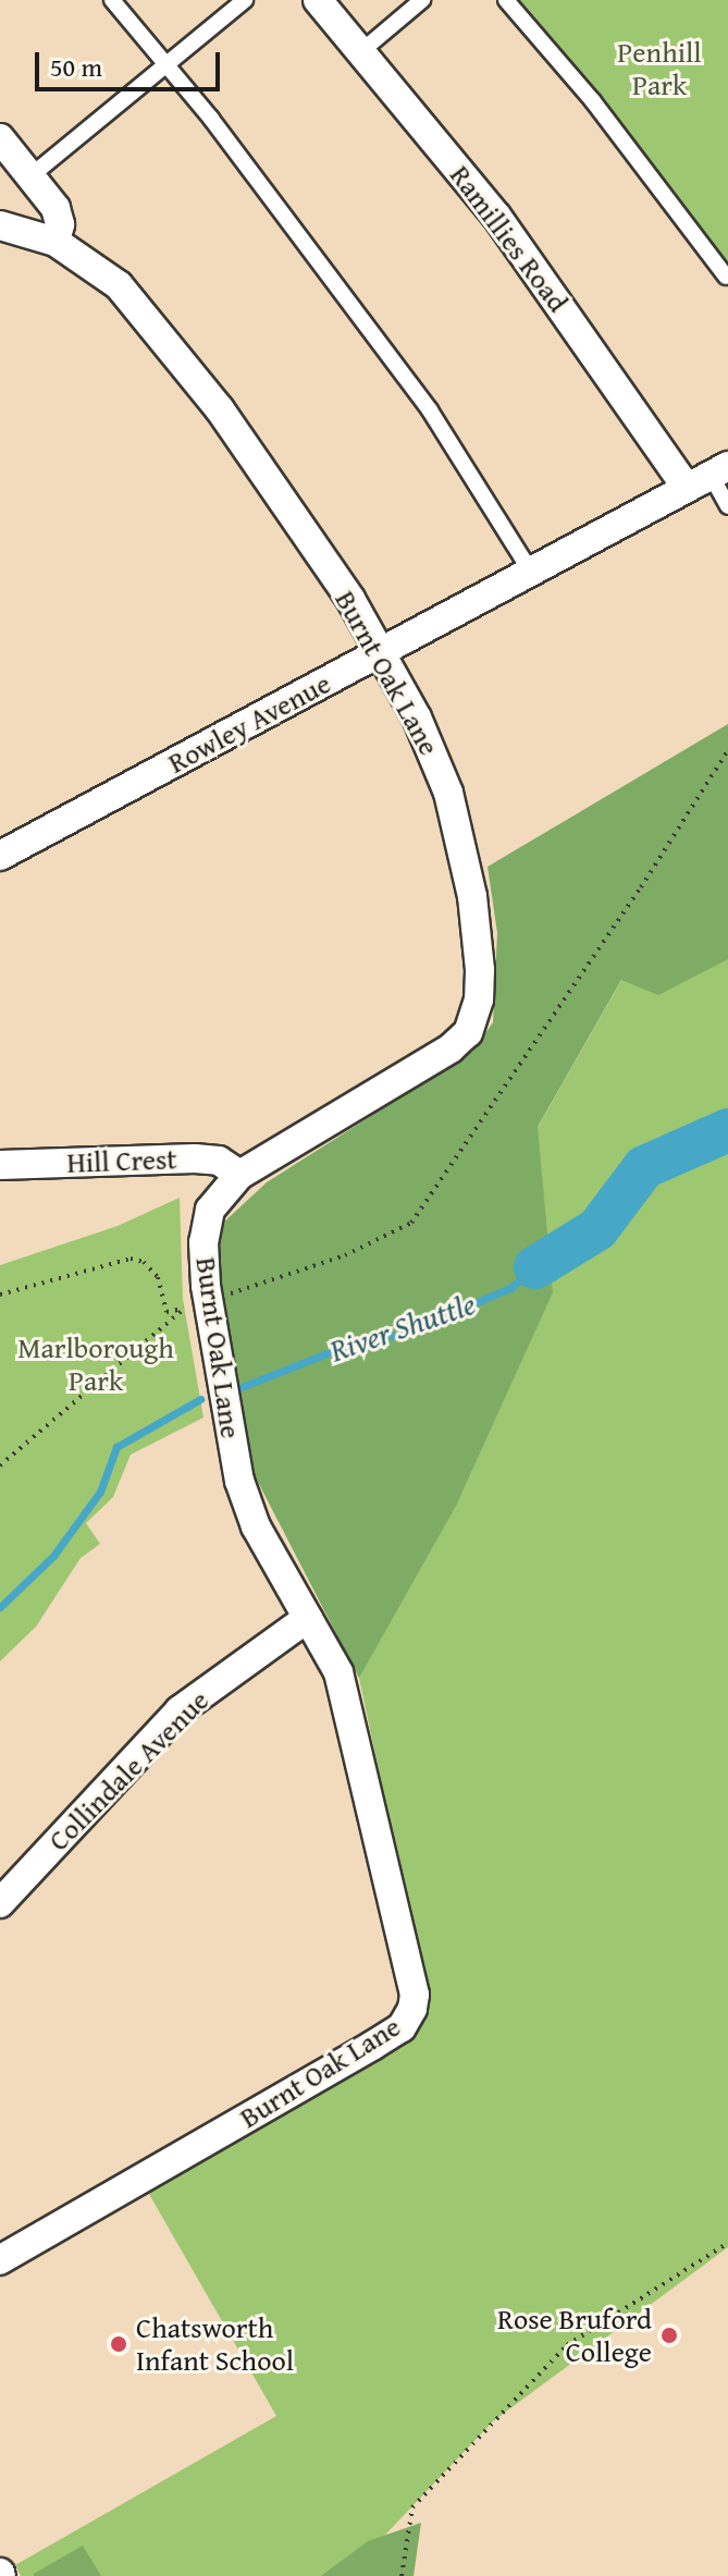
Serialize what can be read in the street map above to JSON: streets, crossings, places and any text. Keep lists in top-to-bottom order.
{
  "streets": {
    "street": [
      "Ramillies Road",
      "Burnt Oak Lane",
      "Rowley Avenue",
      "Hill Crest",
      "Collindale Avenue"
    ]
  },
  "crossings": [
    ["Ramillies Road", "Rowley Avenue"],
    ["Burnt Oak Lane", "Rowley Avenue"],
    ["Burnt Oak Lane", "Hill Crest"],
    ["Burnt Oak Lane", "Collindale Avenue"]
  ],
  "water": ["River Shuttle"],
  "parks": ["Penhill Park", "Marlborough Park"],
  "places": ["Rose Bruford College", "Chatsworth Infant School"],
  "scale_bar": "50 m"
}
